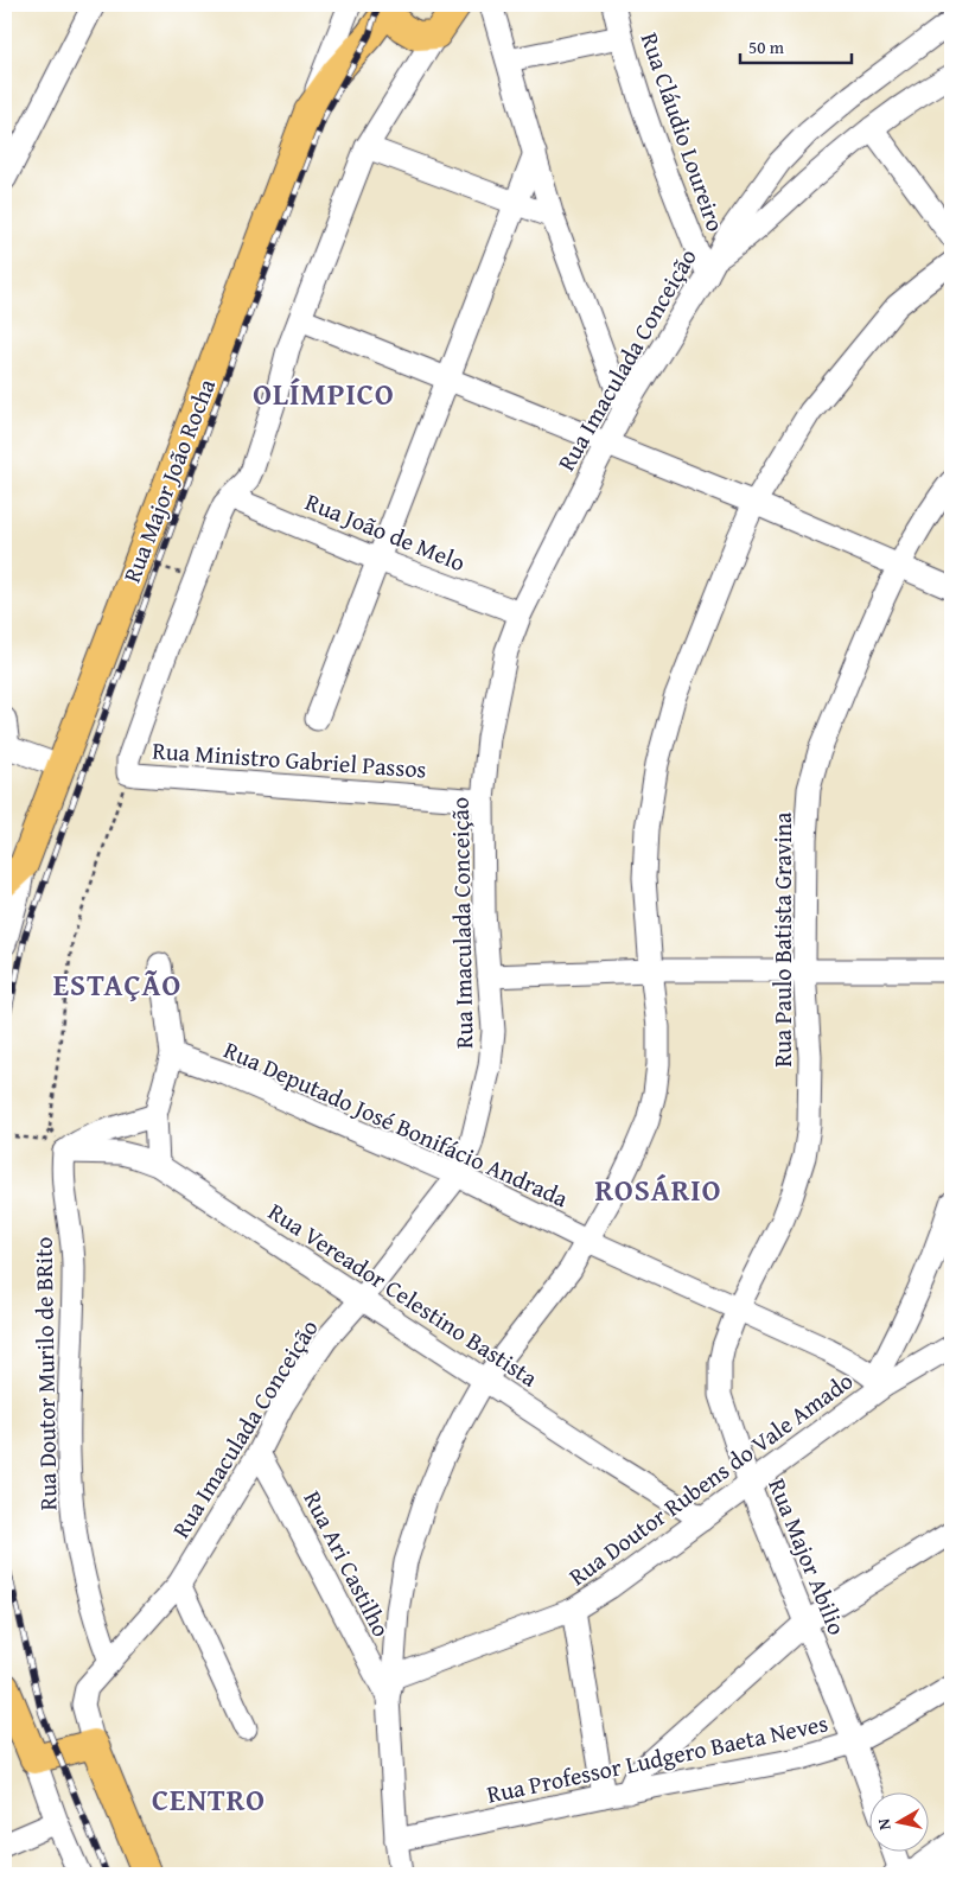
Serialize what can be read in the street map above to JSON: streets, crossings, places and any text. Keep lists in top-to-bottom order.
{
  "streets": {
    "main road": ["Rua Major João Rocha"],
    "street": [
      "Rua Cláudio Loureiro",
      "Rua Imaculada Conceição",
      "Rua João de Melo",
      "Rua Ministro Gabriel Passos",
      "Rua Paulo Batista Gravina",
      "Rua Deputado José Bonifácio Andrada",
      "Rua Vereador Celestino Bastista",
      "Rua Doutor Murilo de BRito",
      "Rua Doutor Rubens do Vale Amado",
      "Rua Major Abilio",
      "Rua Ari Castilho",
      "Rua Professor Ludgero Baeta Neves"
    ]
  },
  "crossings": [
    ["Rua Cláudio Loureiro", "Rua Imaculada Conceição"],
    ["Rua Imaculada Conceição", "Rua João de Melo"],
    ["Rua Imaculada Conceição", "Rua Ministro Gabriel Passos"],
    ["Rua Imaculada Conceição", "Rua Deputado José Bonifácio Andrada"],
    ["Rua Imaculada Conceição", "Rua Vereador Celestino Bastista"],
    ["Rua Imaculada Conceição", "Rua Doutor Murilo de BRito"],
    ["Rua Imaculada Conceição", "Rua Ari Castilho"],
    ["Rua Paulo Batista Gravina", "Rua Deputado José Bonifácio Andrada"],
    ["Rua Paulo Batista Gravina", "Rua Major Abilio"],
    ["Rua Deputado José Bonifácio Andrada", "Rua Doutor Rubens do Vale Amado"],
    ["Rua Deputado José Bonifácio Andrada", "Rua Major Abilio"],
    ["Rua Vereador Celestino Bastista", "Rua Doutor Murilo de BRito"],
    ["Rua Vereador Celestino Bastista", "Rua Doutor Rubens do Vale Amado"],
    ["Rua Doutor Rubens do Vale Amado", "Rua Major Abilio"],
    ["Rua Doutor Rubens do Vale Amado", "Rua Ari Castilho"],
    ["Rua Major Abilio", "Rua Professor Ludgero Baeta Neves"]
  ],
  "districts": [
    "OLÍMPICO",
    "ESTAÇÃO",
    "ROSÁRIO",
    "CENTRO"
  ],
  "scale_bar": "50 m",
  "north": "left"
}
